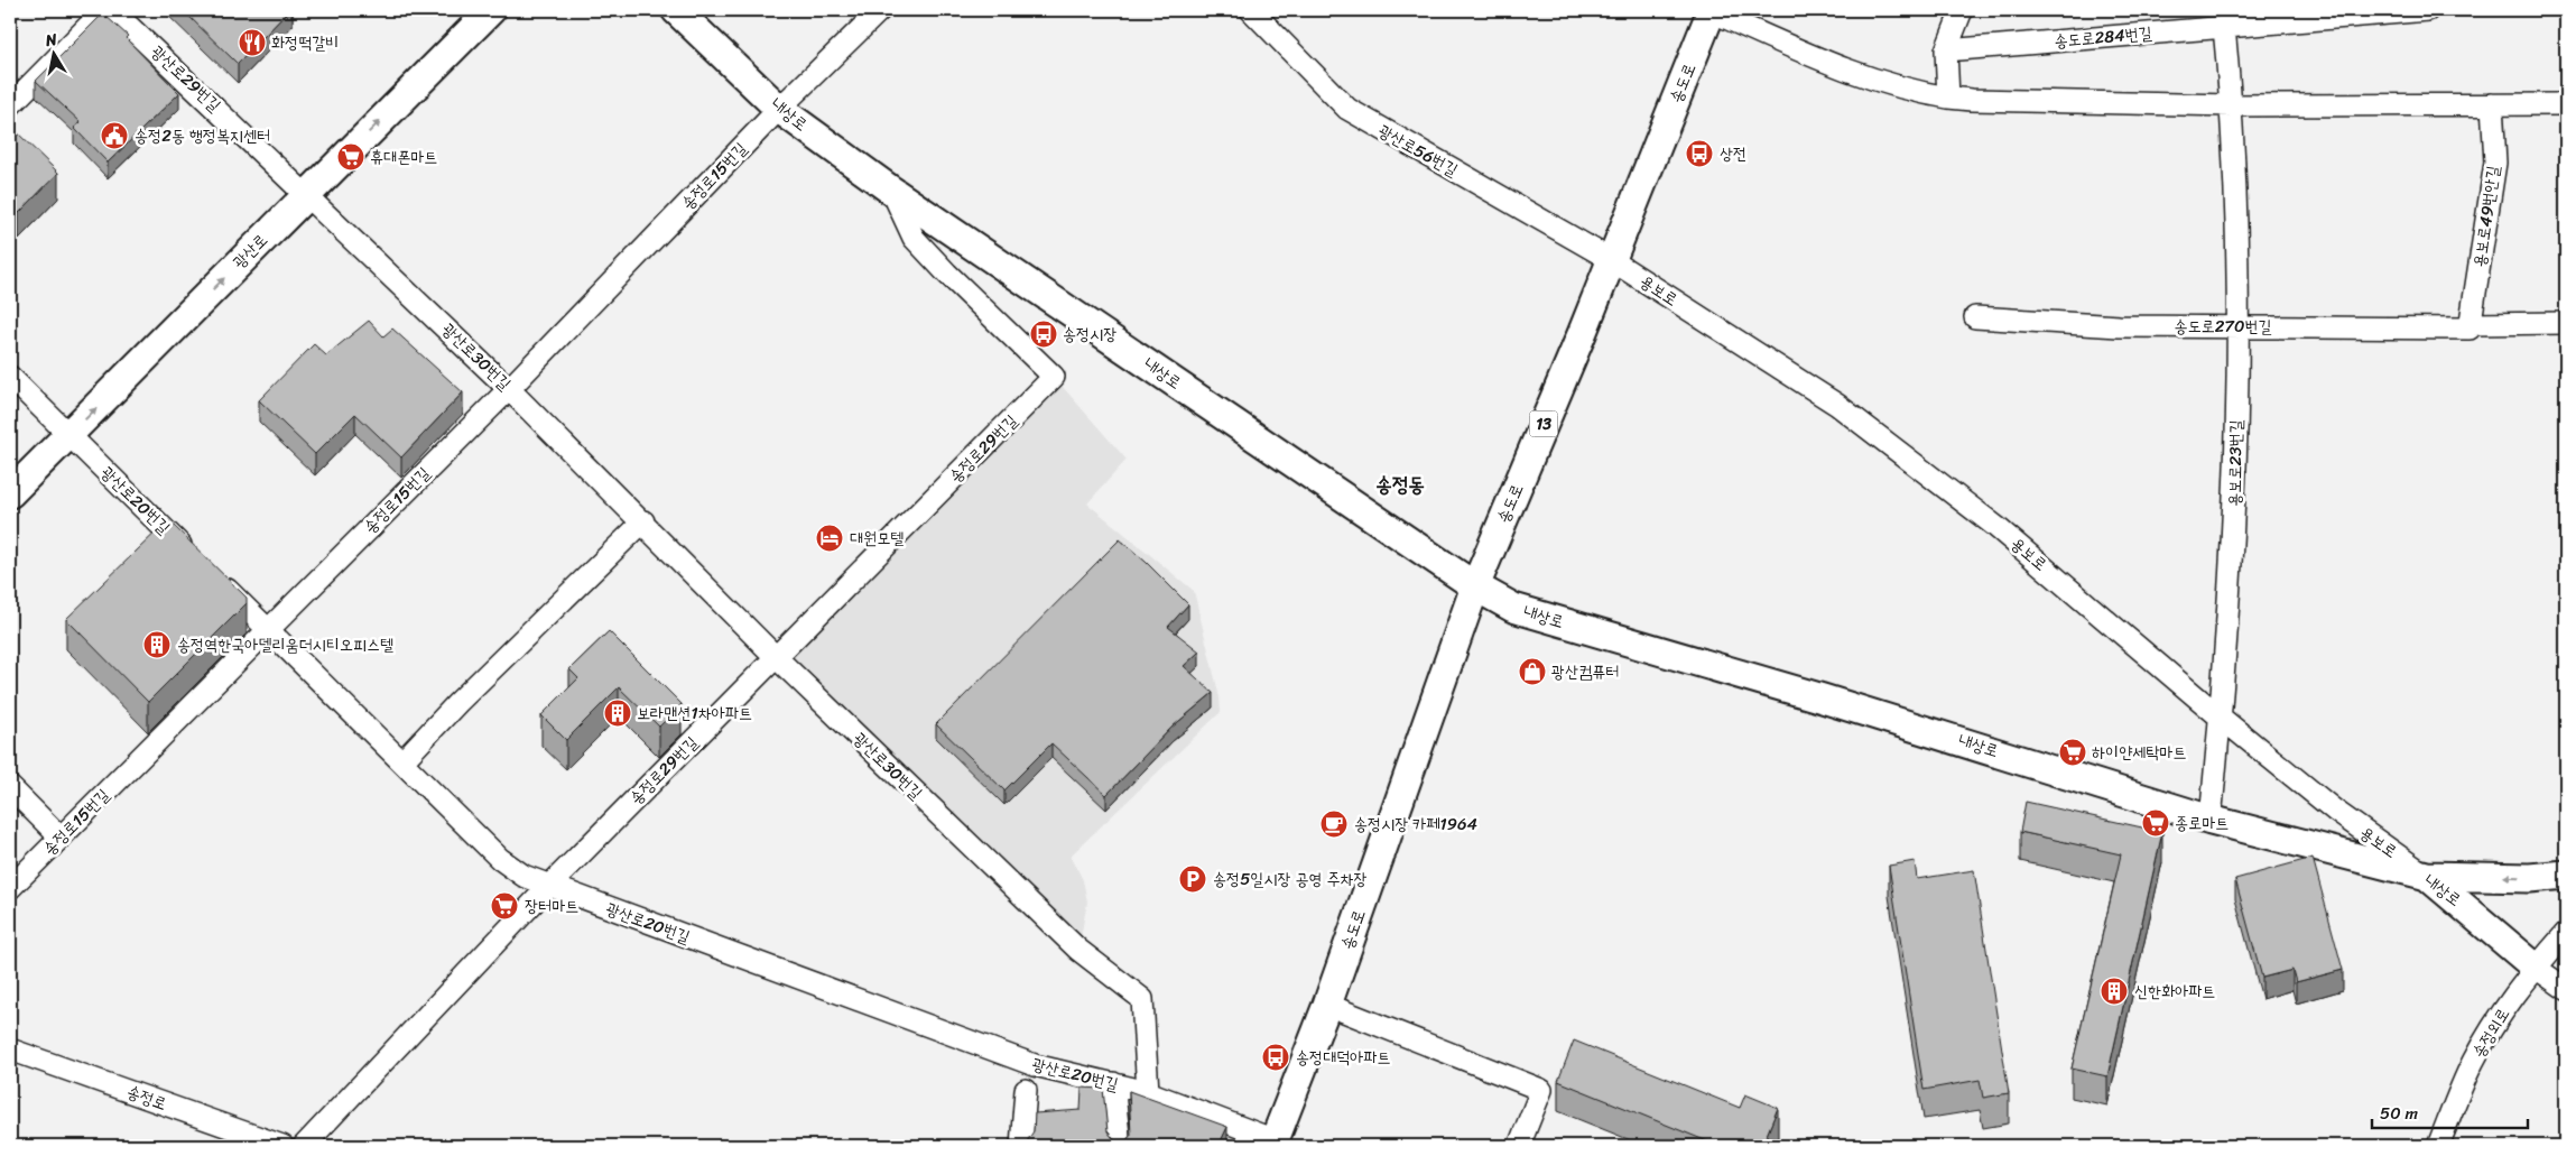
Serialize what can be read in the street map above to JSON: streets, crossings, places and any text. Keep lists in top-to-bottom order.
{
  "streets": {
    "main road": [
      "송도로",
      "내상로",
      "광산로",
      "13"
    ],
    "street": [
      "송도로284번길",
      "광산로29번길",
      "광산로56번길",
      "송정로15번길",
      "용보로49번안길",
      "용보로",
      "송도로270번길",
      "광산로30번길",
      "송정로29번길",
      "용보로23번길",
      "광산로20번길",
      "송정외로",
      "송정로"
    ]
  },
  "crossings": [
    ["송도로284번길", "용보로23번길"],
    ["광산로29번길", "광산로"],
    ["광산로29번길", "광산로30번길"],
    ["송도로", "내상로"],
    ["송도로", "광산로56번길"],
    ["송도로", "용보로"],
    ["송도로", "광산로20번길"],
    ["내상로", "송정로15번길"],
    ["내상로", "용보로"],
    ["내상로", "송정로29번길"],
    ["내상로", "용보로23번길"],
    ["내상로", "송정외로"],
    ["광산로56번길", "용보로"],
    ["송정로15번길", "광산로30번길"],
    ["송정로15번길", "광산로20번길"],
    ["용보로49번안길", "송도로270번길"],
    ["광산로", "광산로30번길"],
    ["광산로", "광산로20번길"],
    ["용보로", "용보로23번길"],
    ["송도로270번길", "용보로23번길"],
    ["광산로30번길", "송정로29번길"],
    ["광산로30번길", "광산로20번길"],
    ["송정로29번길", "광산로20번길"]
  ],
  "one_way": ["광산로"],
  "districts": ["송정동"],
  "places": {
    "restaurant": ["화정떡갈비"],
    "public building": ["송정2동 행정복지센터"],
    "bus stop": ["상전", "송정시장", "송정대덕아파트"],
    "supermarket": [
      "휴대폰마트",
      "하이얀세탁마트",
      "종로마트",
      "장터마트"
    ],
    "hotel": ["대원모텔"],
    "building": ["송정역한국아델리움더시티오피스텔", "보라맨션1차아파트", "신한화아파트"],
    "shop": ["광산컴퓨터"],
    "cafe": ["송정시장 카페1964"],
    "parking": ["송정5일시장 공영 주차장"]
  },
  "scale_bar": "50 m",
  "north": "top"
}
